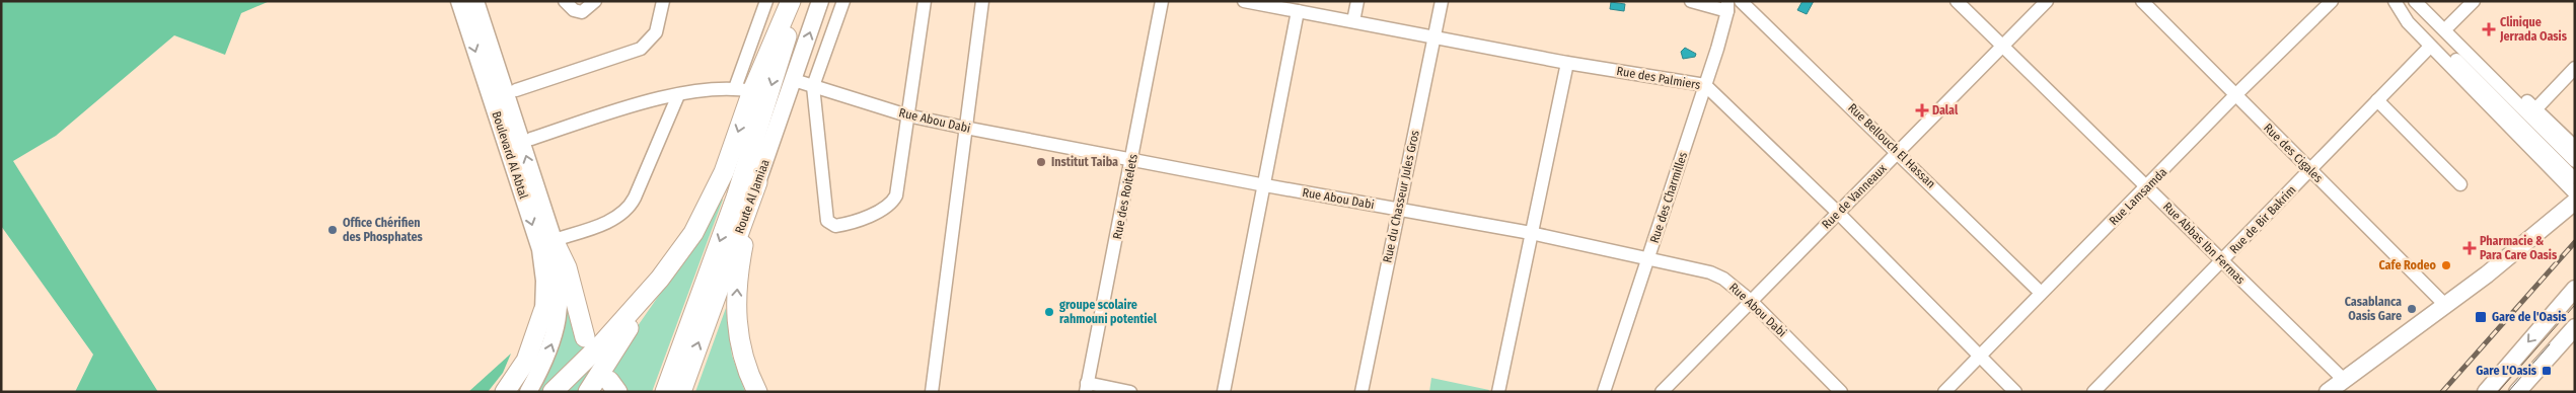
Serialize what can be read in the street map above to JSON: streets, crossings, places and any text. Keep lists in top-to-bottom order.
{
  "streets": {
    "highway": ["Route Al Jamiaa"],
    "main road": ["Boulevard Al Abtal"],
    "street": [
      "Rue des Palmiers",
      "Rue Abou Dabi",
      "Rue Bellouch El Hassan",
      "Rue des Cigales",
      "Rue des Roitelets",
      "Rue du Chasseur Jules Gros",
      "Rue de Vanneaux",
      "Rue Lamsamda",
      "Rue des Charmilles",
      "Rue de Bir Bakrim",
      "Rue Abbas Ibn Fermas"
    ]
  },
  "crossings": [
    ["Rue des Palmiers", "Rue du Chasseur Jules Gros"],
    ["Rue des Palmiers", "Rue de Vanneaux"],
    ["Rue des Palmiers", "Rue Lamsamda"],
    ["Rue des Palmiers", "Rue des Charmilles"],
    ["Rue Abou Dabi", "Route Al Jamiaa"],
    ["Rue Abou Dabi", "Rue des Roitelets"],
    ["Rue Abou Dabi", "Rue du Chasseur Jules Gros"],
    ["Rue Abou Dabi", "Rue de Vanneaux"],
    ["Rue Abou Dabi", "Rue des Charmilles"],
    ["Rue Bellouch El Hassan", "Rue de Vanneaux"],
    ["Rue Bellouch El Hassan", "Rue Lamsamda"],
    ["Rue des Cigales", "Rue Lamsamda"],
    ["Rue des Cigales", "Rue de Bir Bakrim"],
    ["Rue de Vanneaux", "Rue Abbas Ibn Fermas"],
    ["Rue Lamsamda", "Rue Abbas Ibn Fermas"],
    ["Rue de Bir Bakrim", "Rue Abbas Ibn Fermas"]
  ],
  "places": {
    "health": ["Clinique Jerrada Oasis", "Dalal", "Pharmacie & Para Care Oasis"],
    "other": [
      "Institut Taiba",
      "Office Chérifien des Phosphates",
      "Cafe Rodeo",
      "Casablanca Oasis Gare",
      "groupe scolaire rahmouni potentiel"
    ],
    "transit": ["Gare de l'Oasis", "Gare L'Oasis"]
  }
}
